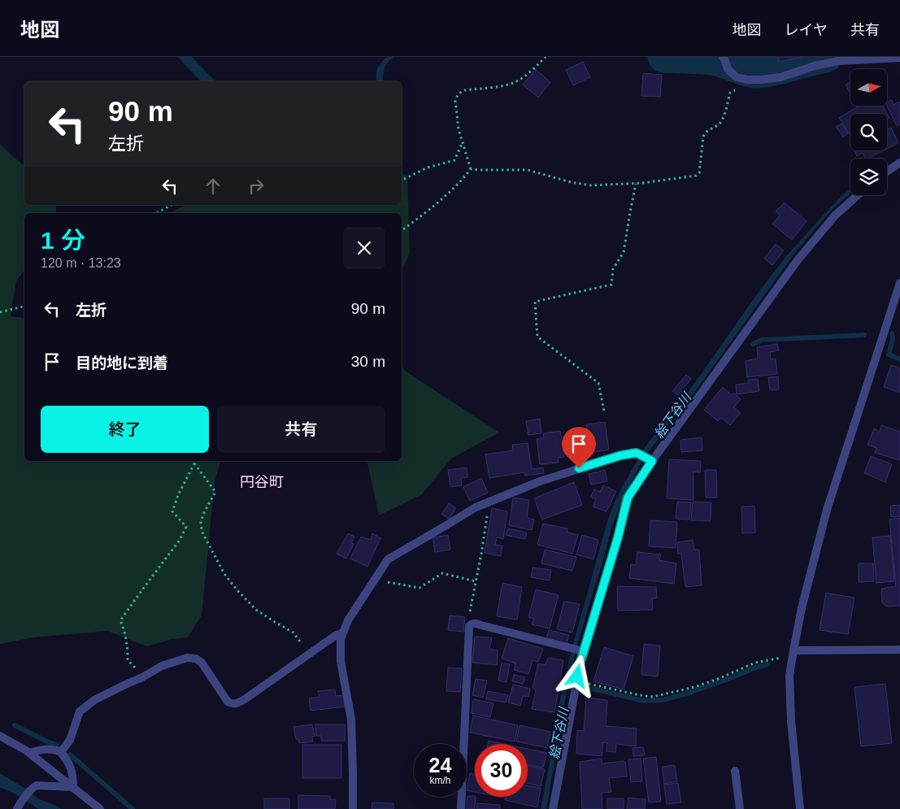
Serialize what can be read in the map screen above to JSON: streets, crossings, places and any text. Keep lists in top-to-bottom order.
{
  "districts": ["円谷町"],
  "water": ["絵下谷川"],
  "north": "right",
  "page": {
    "header": "地図",
    "nav": ["地図", "レイヤ", "共有"],
    "turn": ["90 m", "左折"],
    "heading": ["1 分", "120 m · 13:23"],
    "list": [
      {
        "name": "左折",
        "value": "90 m"
      },
      {
        "name": "目的地に到着",
        "value": "30 m"
      }
    ],
    "buttons": ["終了", "共有"],
    "speed": "24 km/h",
    "limit": "30"
  }
}
